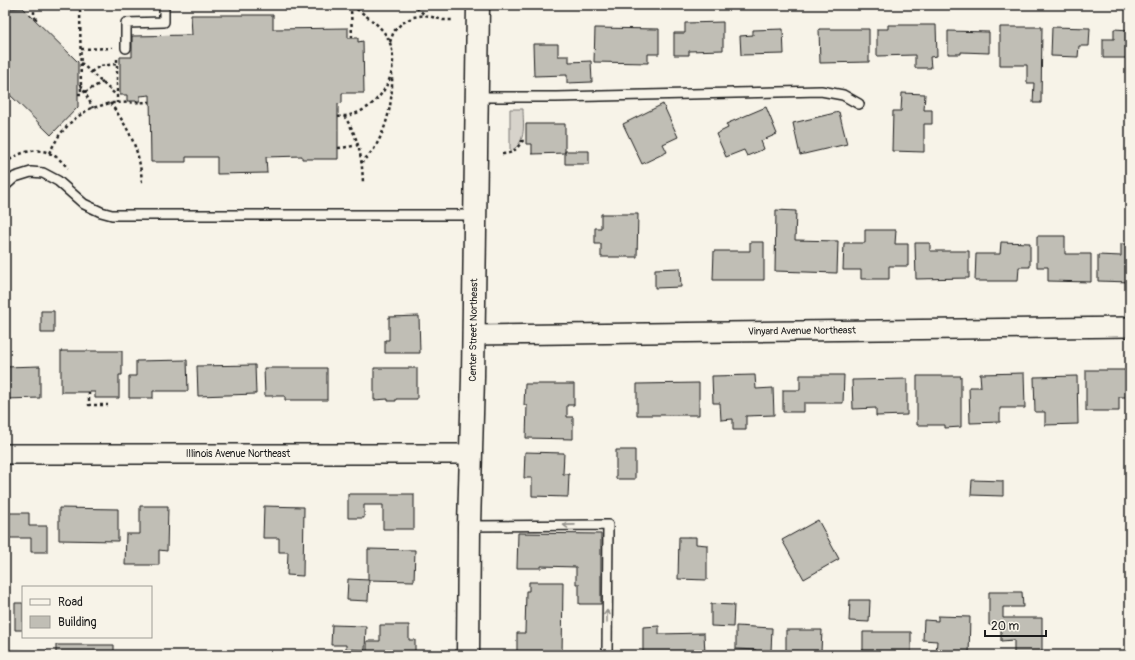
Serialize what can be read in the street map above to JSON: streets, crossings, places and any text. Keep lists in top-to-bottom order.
{
  "streets": {
    "main road": ["Center Street Northeast"],
    "street": ["Vinyard Avenue Northeast", "Illinois Avenue Northeast"]
  },
  "crossings": [
    ["Center Street Northeast", "Vinyard Avenue Northeast"],
    ["Center Street Northeast", "Illinois Avenue Northeast"]
  ],
  "legend": ["Road", "Building"],
  "scale_bar": "20 m"
}
